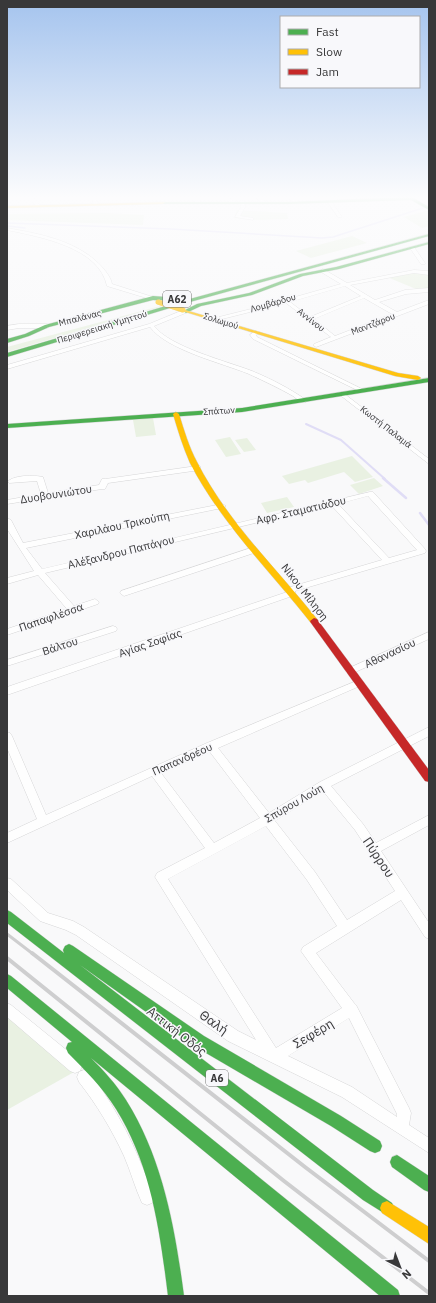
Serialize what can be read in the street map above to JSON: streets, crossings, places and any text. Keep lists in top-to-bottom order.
{
  "streets": {
    "main road": [
      "Α62",
      "Μπαλάνας",
      "Σολωμού",
      "Περιφερειακή Υμηττού",
      "Σπάτων",
      "Νίκου Μίληση",
      "Αττική Οδός",
      "Α6"
    ],
    "street": [
      "Λομβάρδου",
      "Αννίνου",
      "Μαντζάρου",
      "Κωστή Παλαμά",
      "Δυοβουνιώτου",
      "Αφρ. Σταματιάδου",
      "Χαριλάου Τρικούπη",
      "Αλέξανδρου Παπάγου",
      "Παπαφλέσσα",
      "Αγίας Σοφίας",
      "Βάλτου",
      "Αθανασίου",
      "Παπανδρέου",
      "Σπύρου Λούη",
      "Πύρρου",
      "Θαλή",
      "Σεφέρη"
    ]
  },
  "crossings": [
    ["Λομβάρδου", "Αννίνου"],
    ["Λομβάρδου", "Σολωμού"],
    ["Μπαλάνας", "Σολωμού"],
    ["Μπαλάνας", "Περιφερειακή Υμηττού"],
    ["Αννίνου", "Μαντζάρου"],
    ["Σολωμού", "Μαντζάρου"],
    ["Σολωμού", "Σπάτων"],
    ["Σπάτων", "Κωστή Παλαμά"],
    ["Σπάτων", "Νίκου Μίληση"],
    ["Δυοβουνιώτου", "Νίκου Μίληση"],
    ["Αφρ. Σταματιάδου", "Αλέξανδρου Παπάγου"],
    ["Αφρ. Σταματιάδου", "Νίκου Μίληση"],
    ["Αφρ. Σταματιάδου", "Αγίας Σοφίας"],
    ["Χαριλάου Τρικούπη", "Νίκου Μίληση"],
    ["Αλέξανδρου Παπάγου", "Νίκου Μίληση"],
    ["Νίκου Μίληση", "Αγίας Σοφίας"],
    ["Νίκου Μίληση", "Αθανασίου"],
    ["Νίκου Μίληση", "Παπανδρέου"],
    ["Νίκου Μίληση", "Σπύρου Λούη"],
    ["Σπύρου Λούη", "Πύρρου"],
    ["Σπύρου Λούη", "Θαλή"],
    ["Σπύρου Λούη", "Σεφέρη"],
    ["Θαλή", "Σεφέρη"]
  ],
  "legend": ["Fast", "Slow", "Jam"],
  "north": "bottom right"
}
